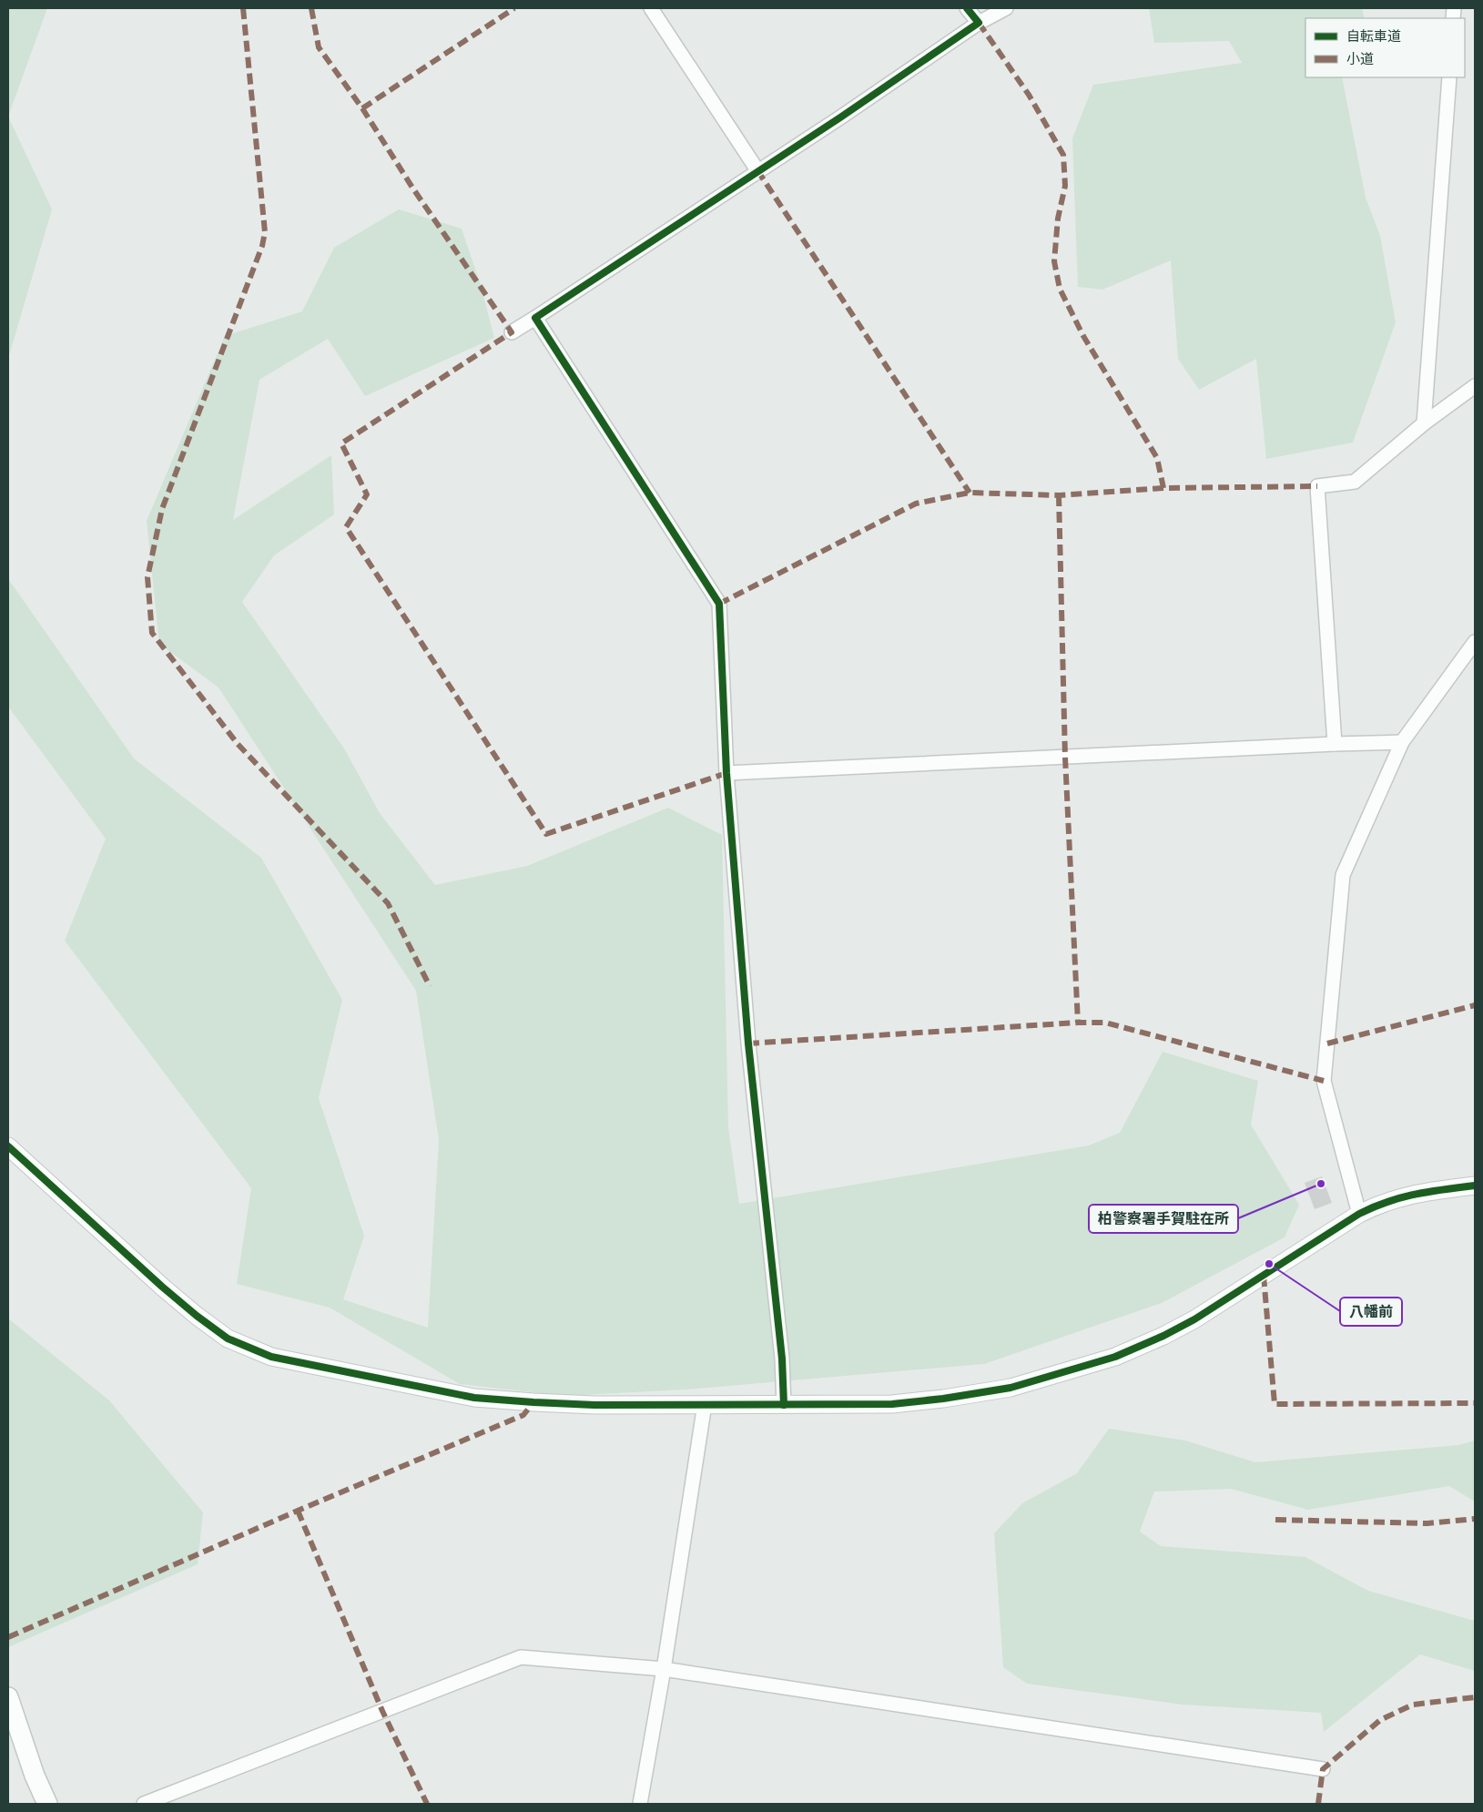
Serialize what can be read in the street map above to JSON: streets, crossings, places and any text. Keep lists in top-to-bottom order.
{
  "places": ["柏警察署手賀駐在所", "八幡前"],
  "legend": ["自転車道", "小道"]
}
